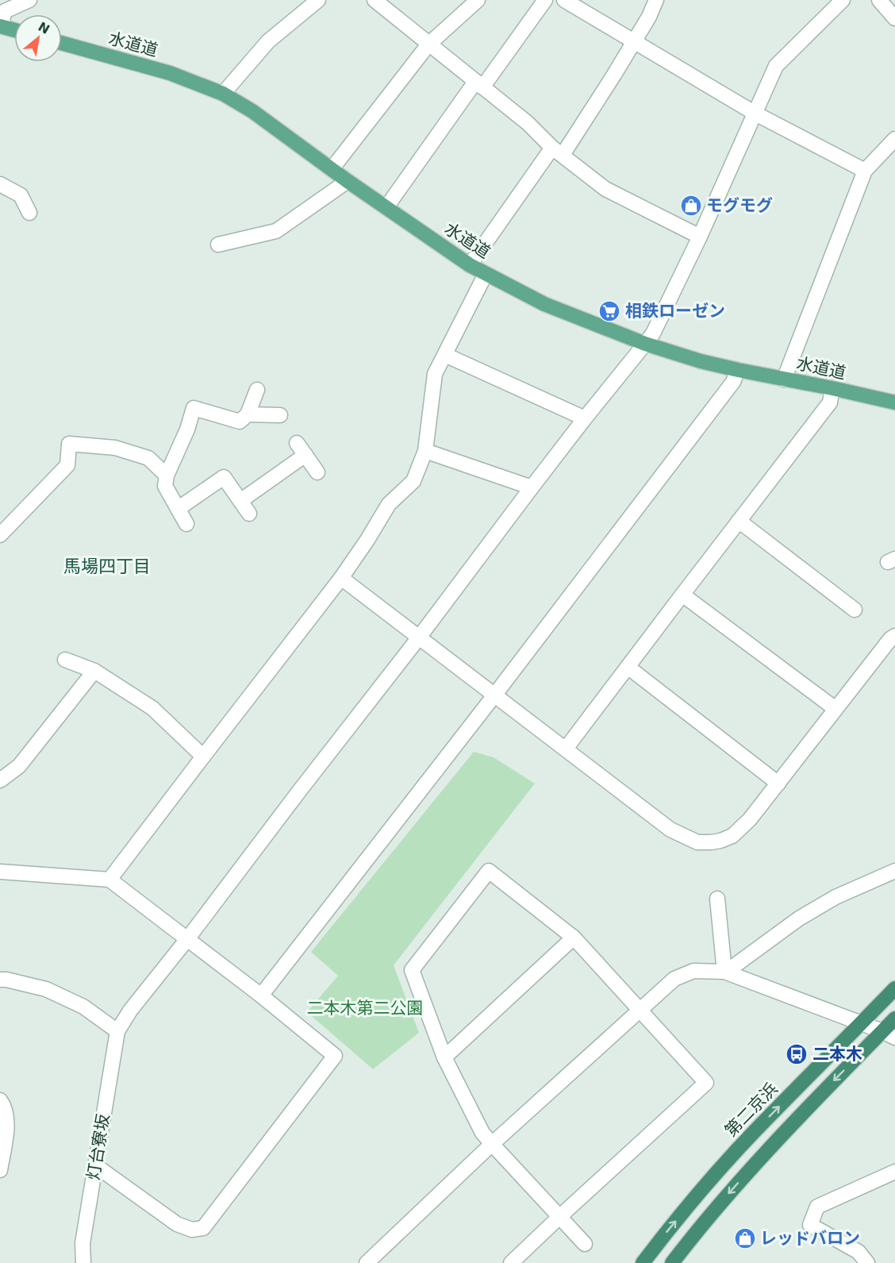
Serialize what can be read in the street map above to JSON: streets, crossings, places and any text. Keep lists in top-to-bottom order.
{
  "streets": {
    "highway": ["第二京浜"],
    "main road": ["水道道"],
    "street": ["灯台寮坂"]
  },
  "districts": ["馬場四丁目"],
  "parks": ["二本木第二公園"],
  "places": {
    "shop": ["モグモグ", "レッドバロン"],
    "supermarket": ["相鉄ローゼン"],
    "bus stop": ["二本木"]
  },
  "north": "top right"
}
